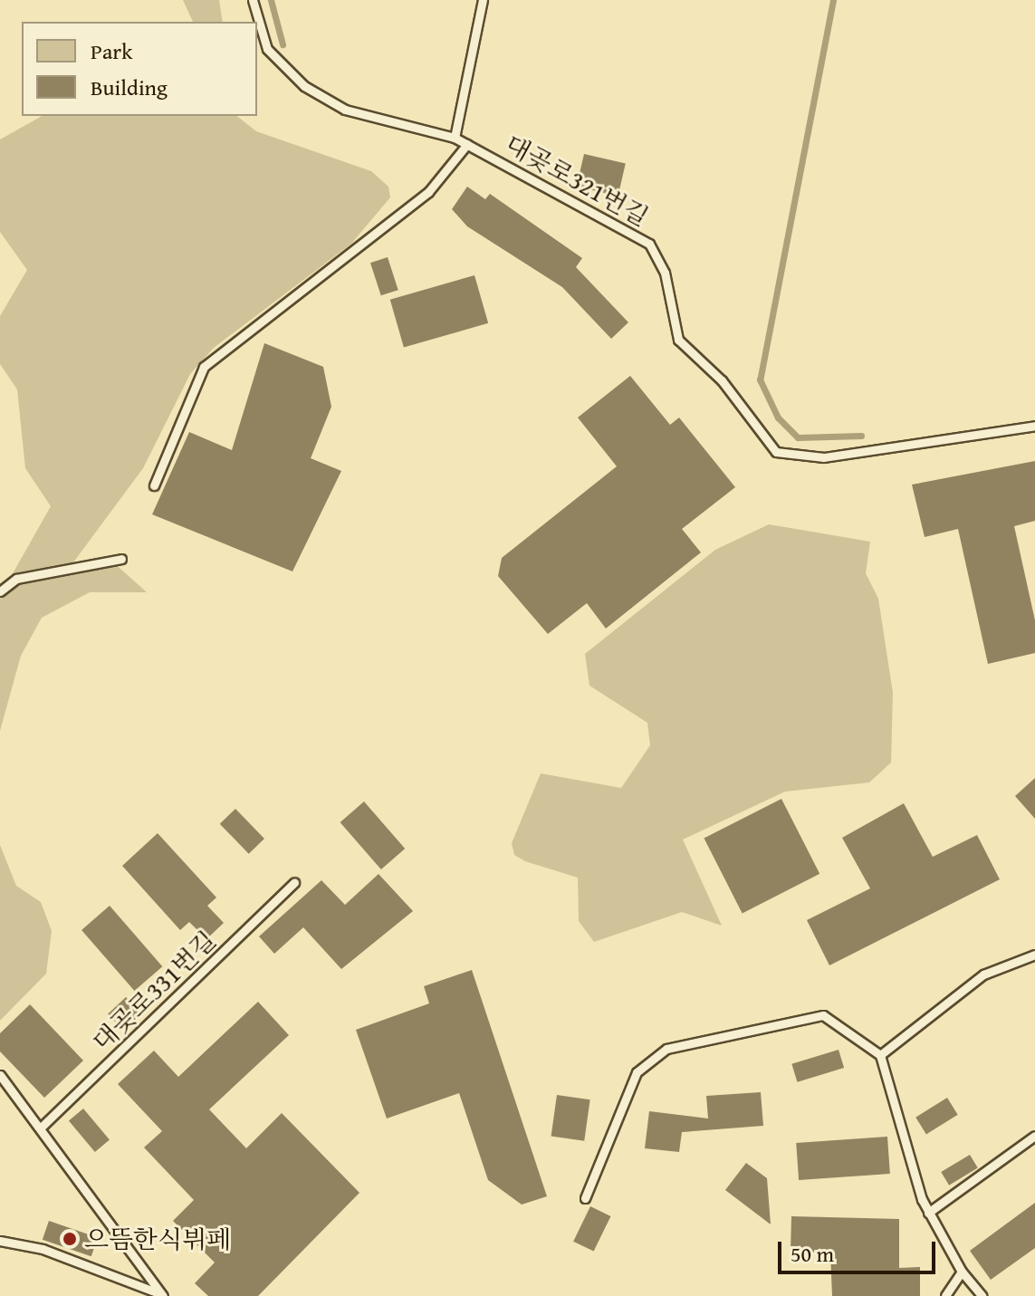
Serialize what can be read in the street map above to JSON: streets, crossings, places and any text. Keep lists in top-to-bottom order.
{
  "streets": {
    "lane": ["대곶로321번길", "대곶로331번길"]
  },
  "places": ["으뜸한식뷔페"],
  "legend": ["Park", "Building"],
  "scale_bar": "50 m"
}
